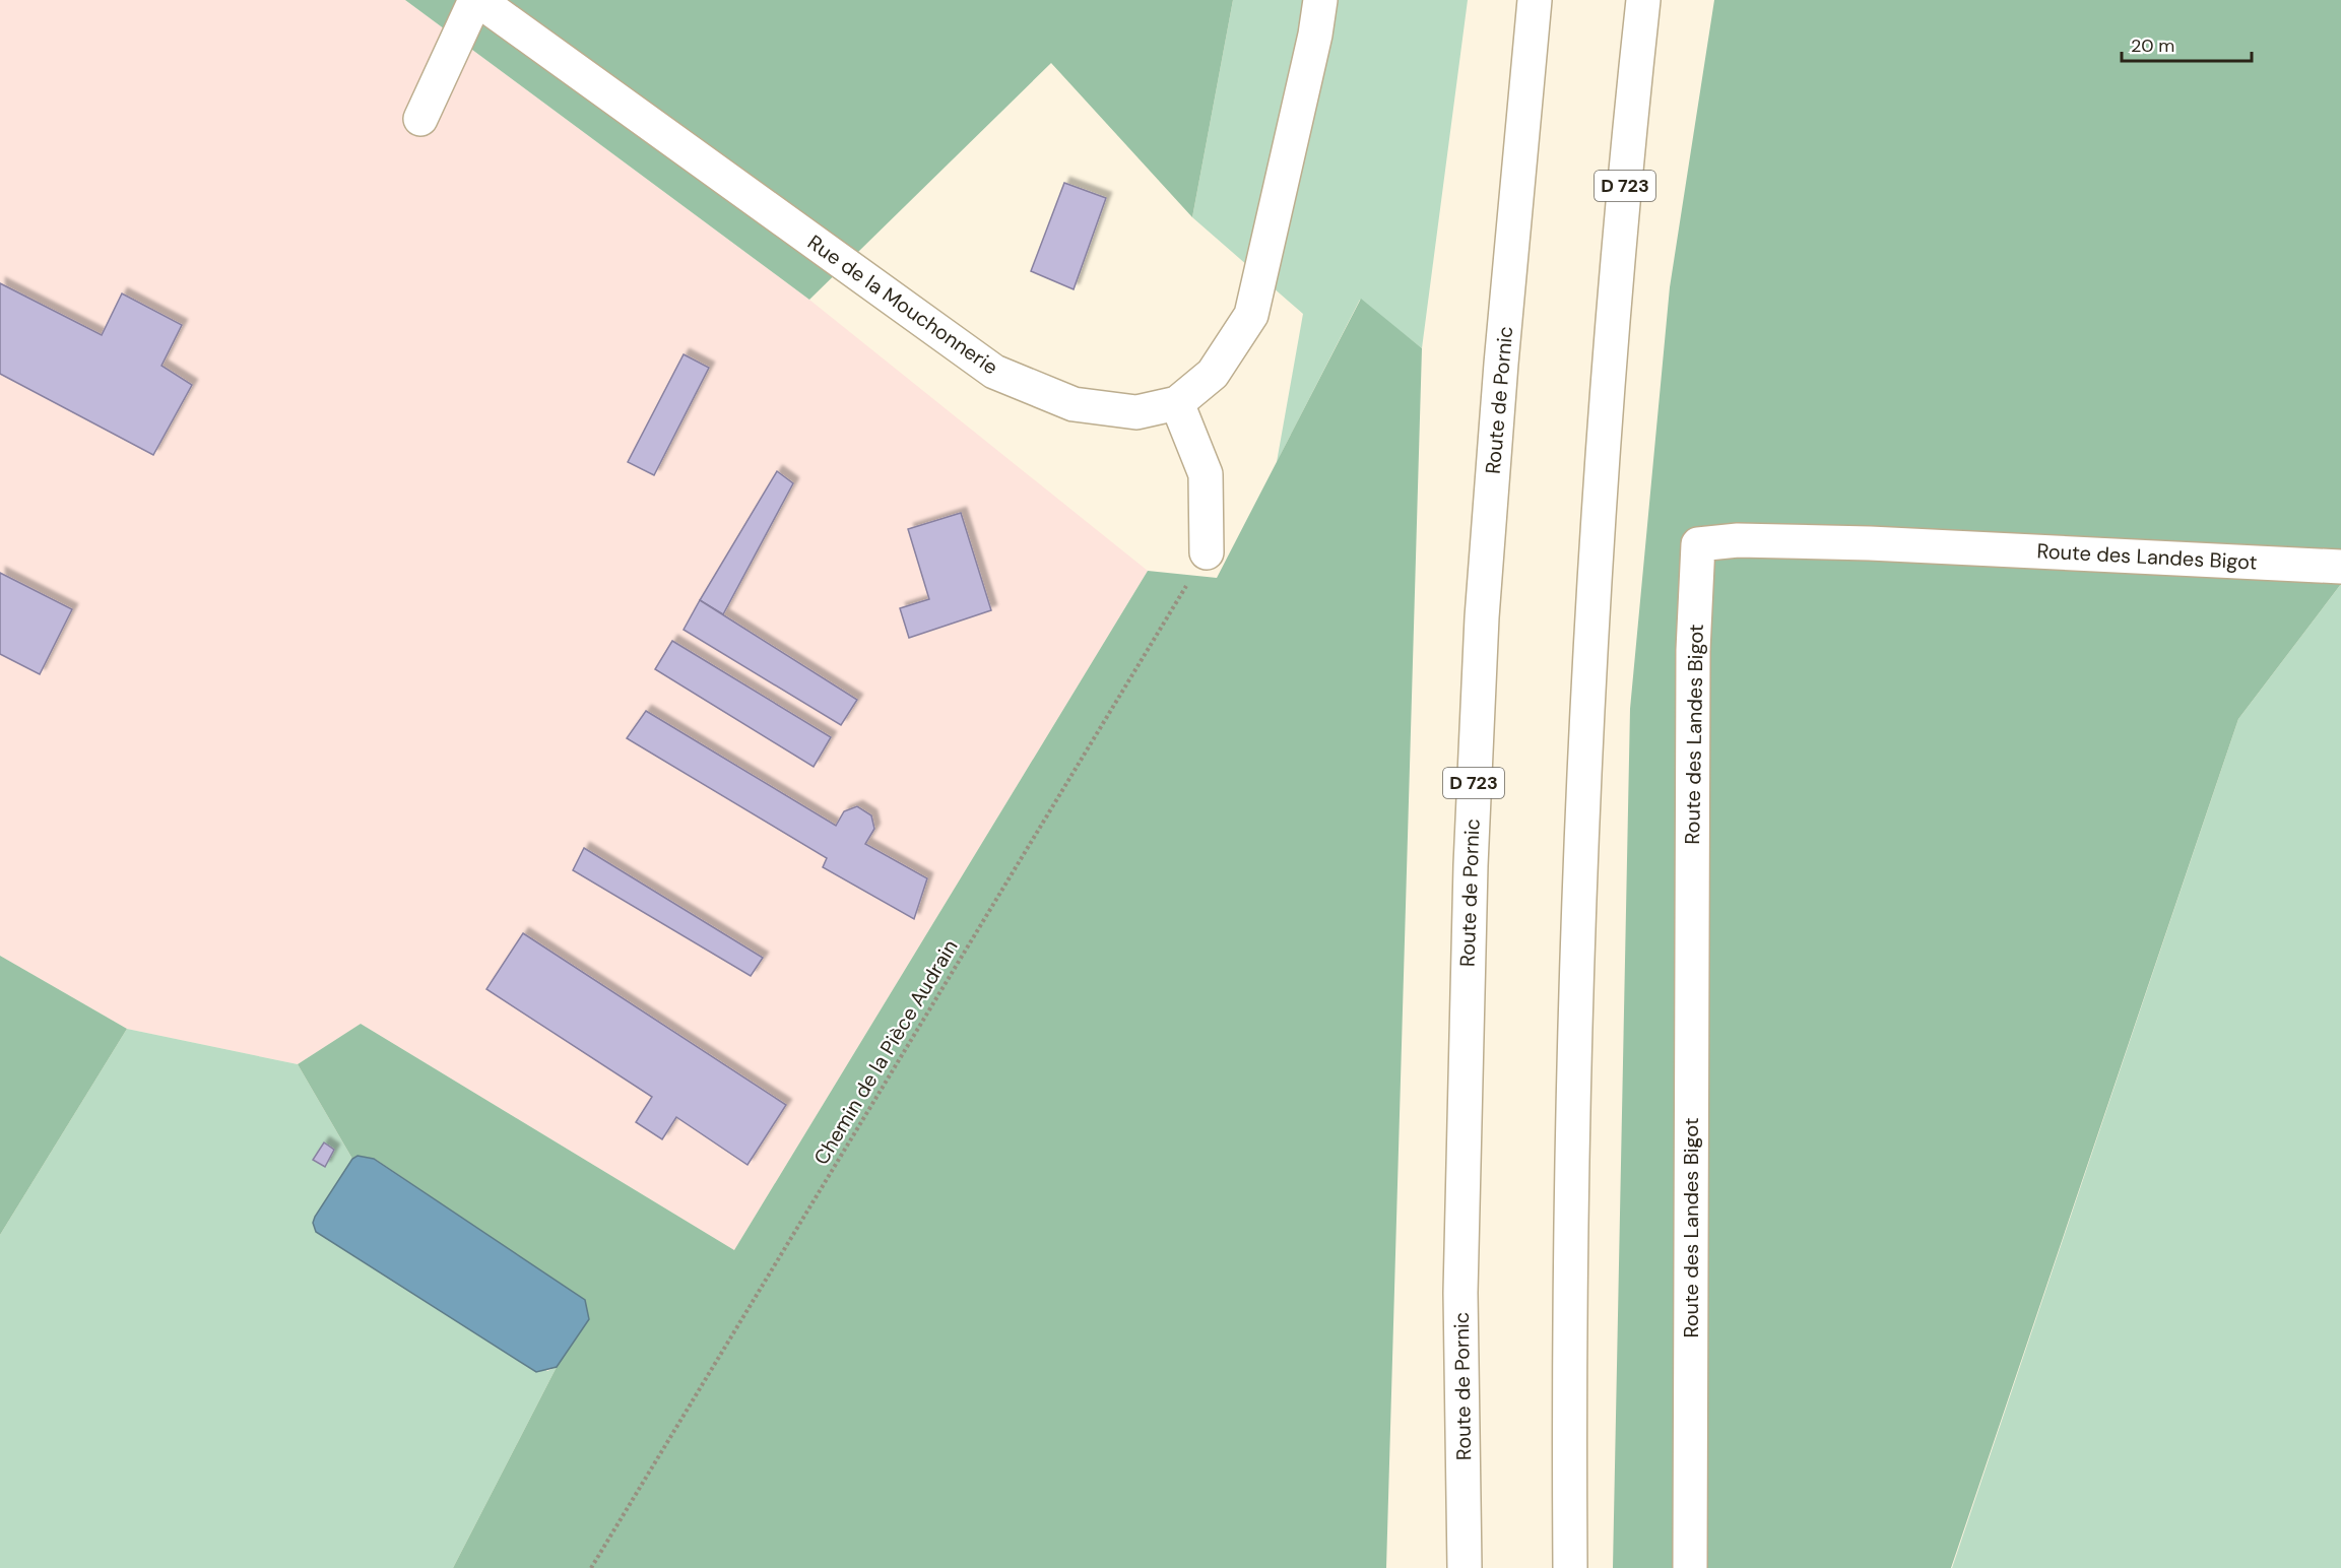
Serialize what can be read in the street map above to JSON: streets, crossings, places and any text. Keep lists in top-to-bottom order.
{
  "streets": {
    "main road": [
      "D 723",
      "Rue de la Mouchonnerie",
      "Route de Pornic",
      "Route des Landes Bigot"
    ],
    "path": ["Chemin de la Pièce Audrain"]
  },
  "scale_bar": "20 m"
}
